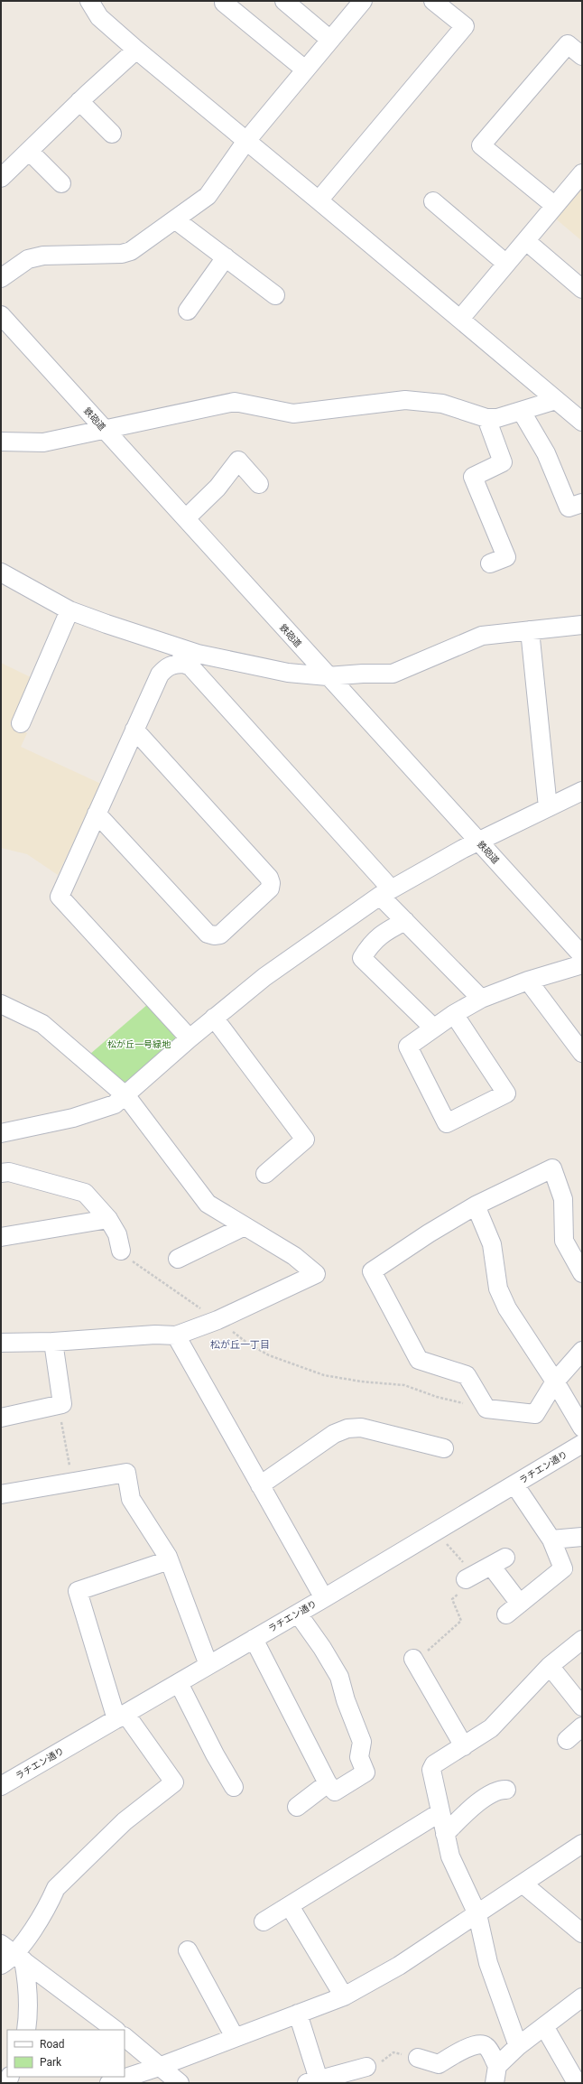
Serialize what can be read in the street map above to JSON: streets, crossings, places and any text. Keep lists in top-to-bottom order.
{
  "streets": {
    "street": ["鉄砲道", "ラチエン通り"]
  },
  "districts": ["松が丘一丁目"],
  "parks": ["松が丘一号緑地"],
  "legend": ["Road", "Park"]
}
